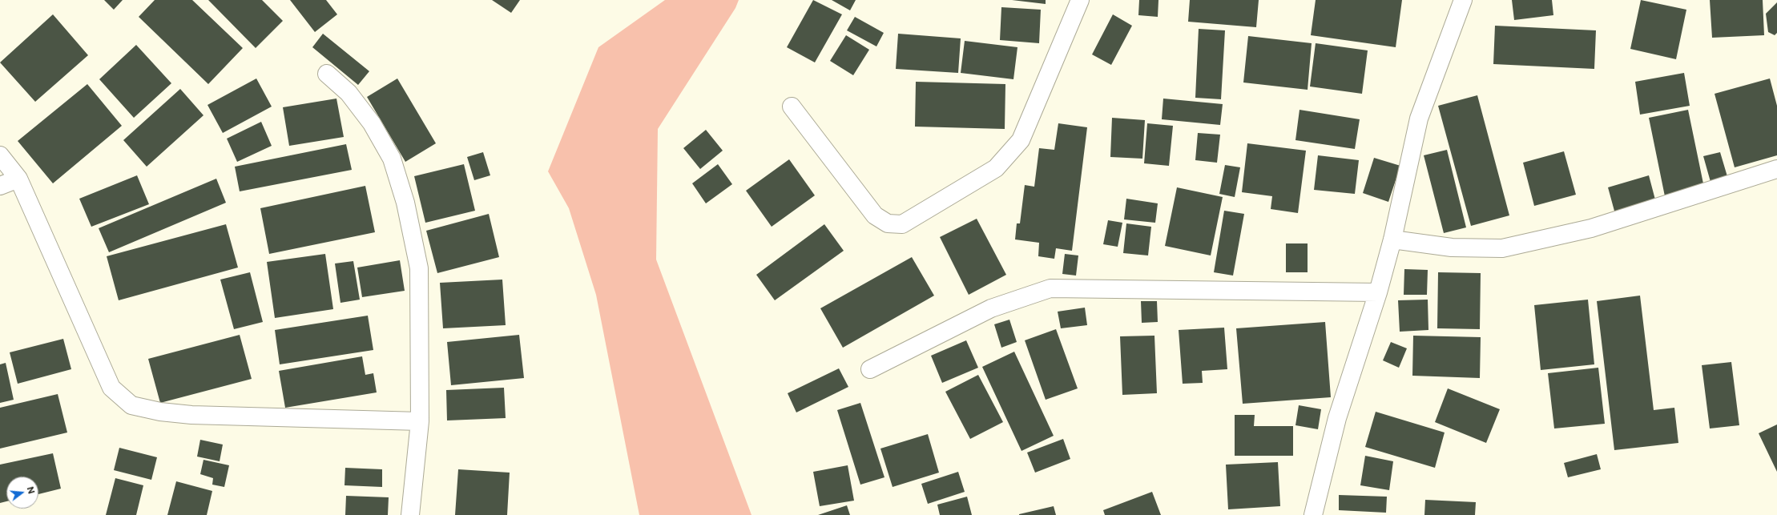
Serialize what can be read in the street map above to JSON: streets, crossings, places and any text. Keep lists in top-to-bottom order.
{
  "north": "right"
}
